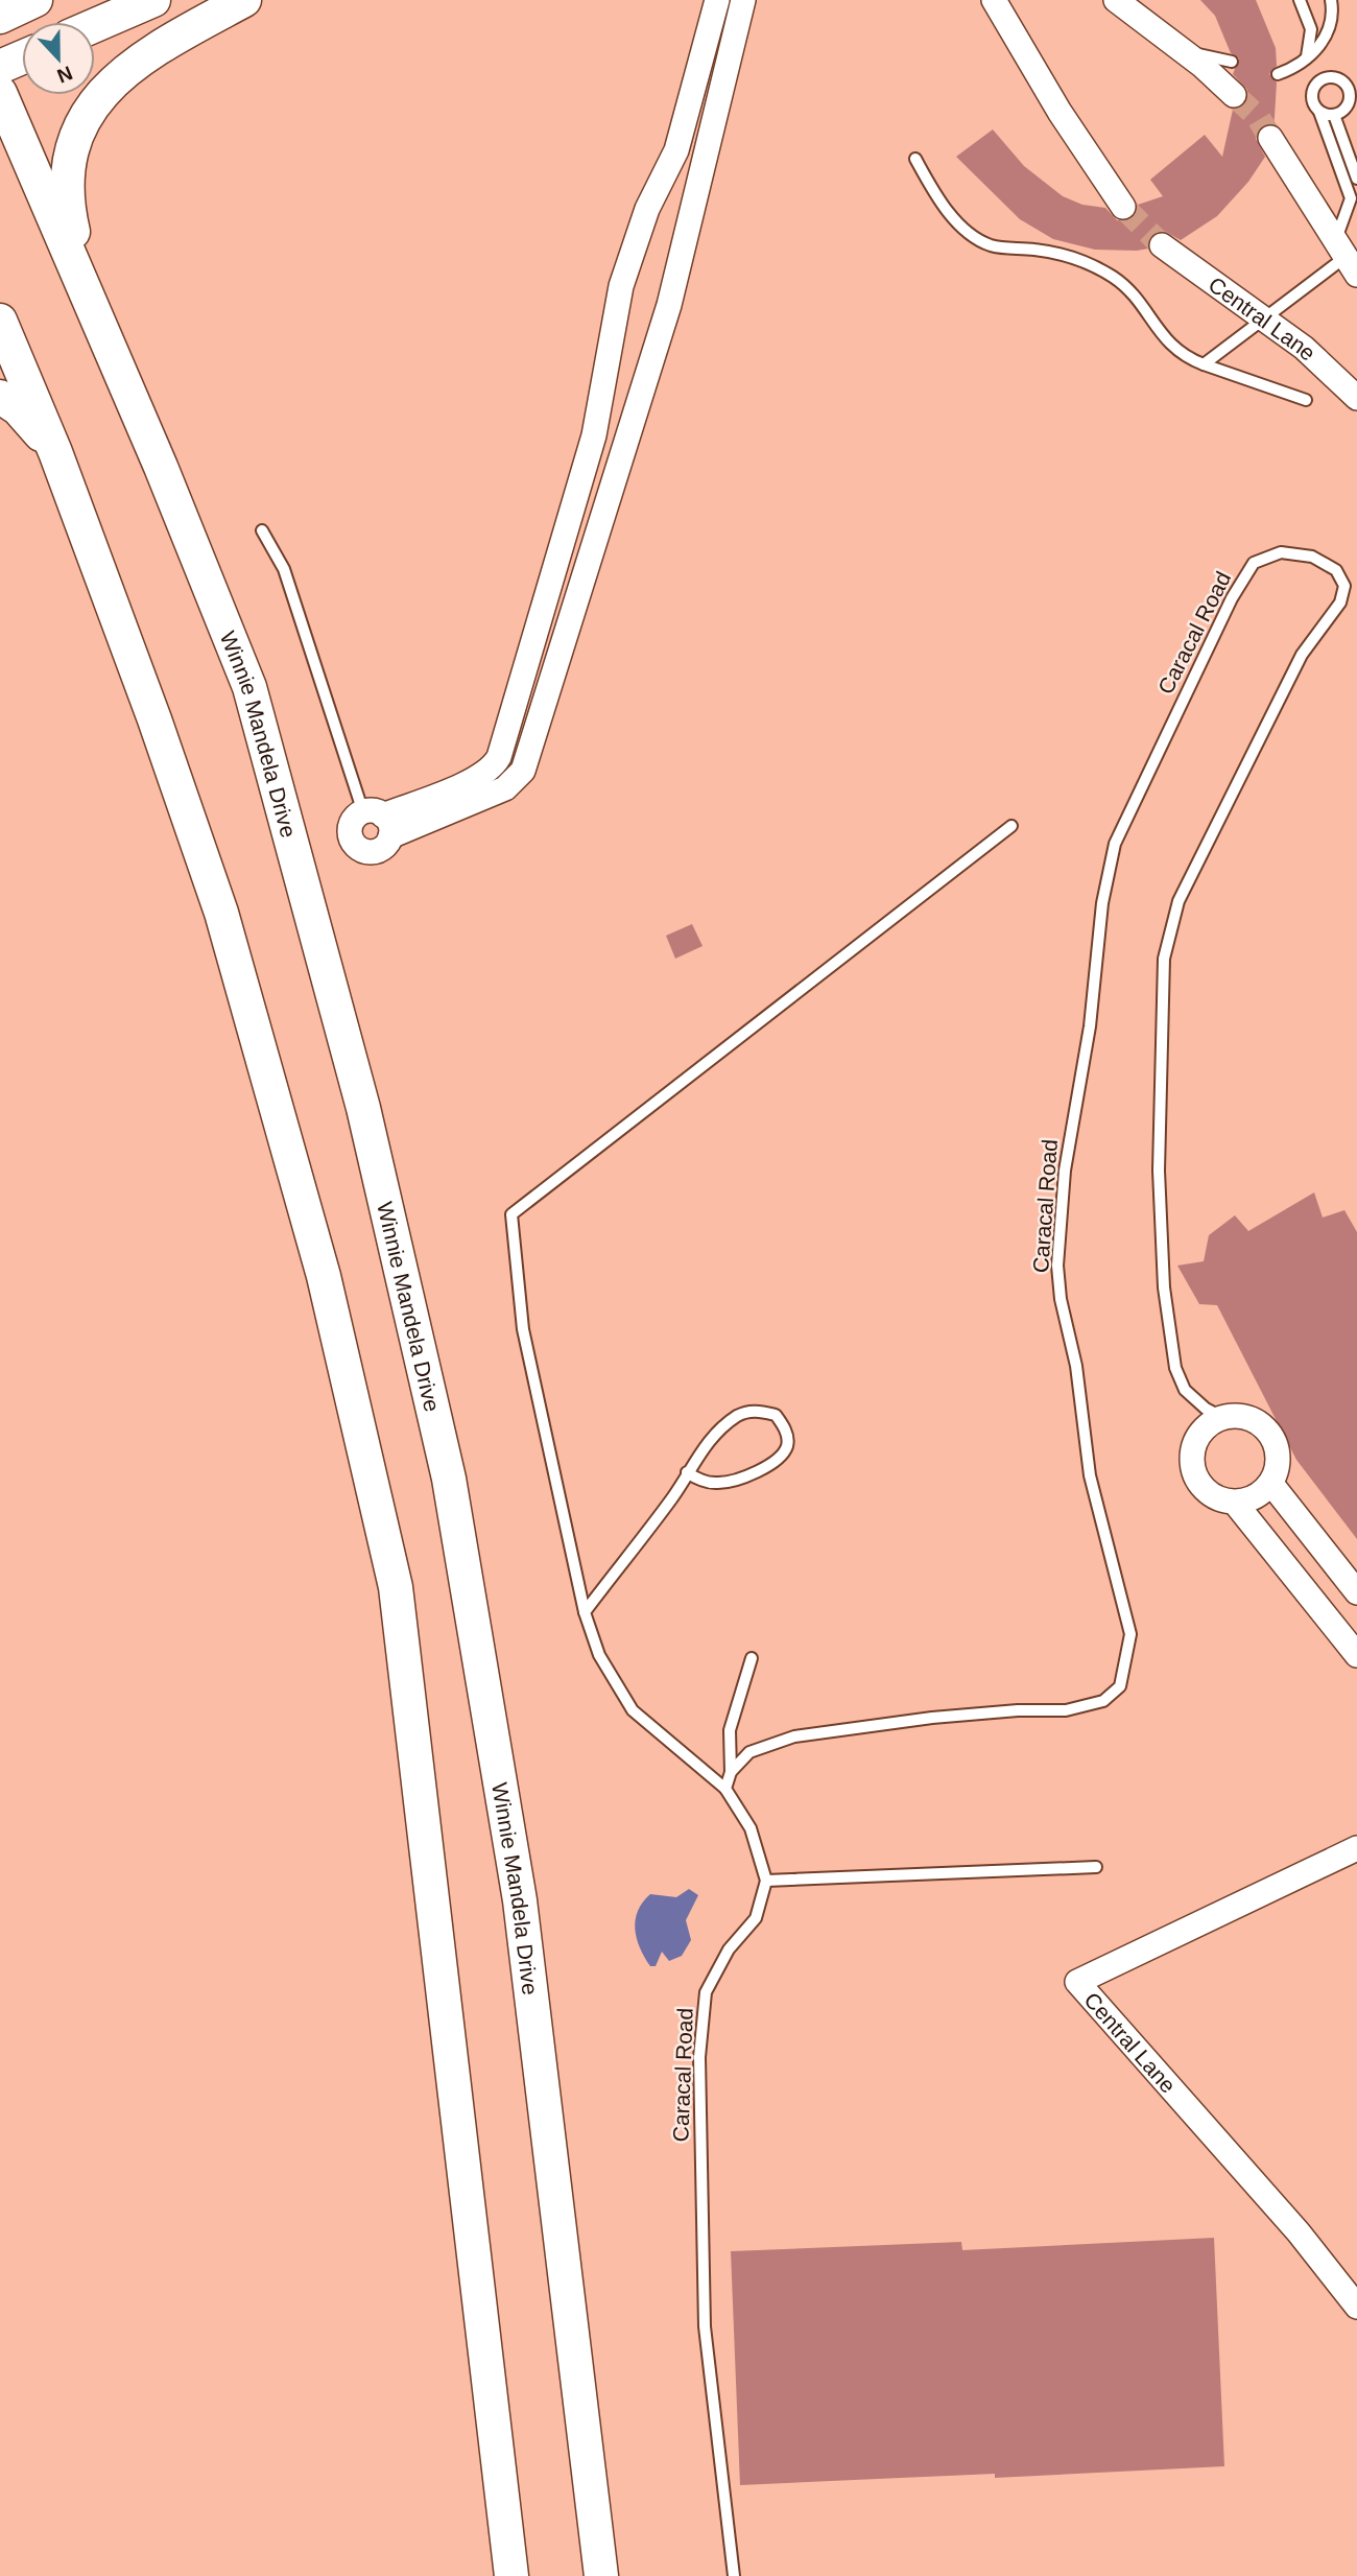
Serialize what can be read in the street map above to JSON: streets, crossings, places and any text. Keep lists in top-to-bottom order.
{
  "streets": {
    "main road": ["Winnie Mandela Drive"],
    "street": ["Central Lane"],
    "lane": ["Caracal Road"]
  },
  "north": "bottom"
}
